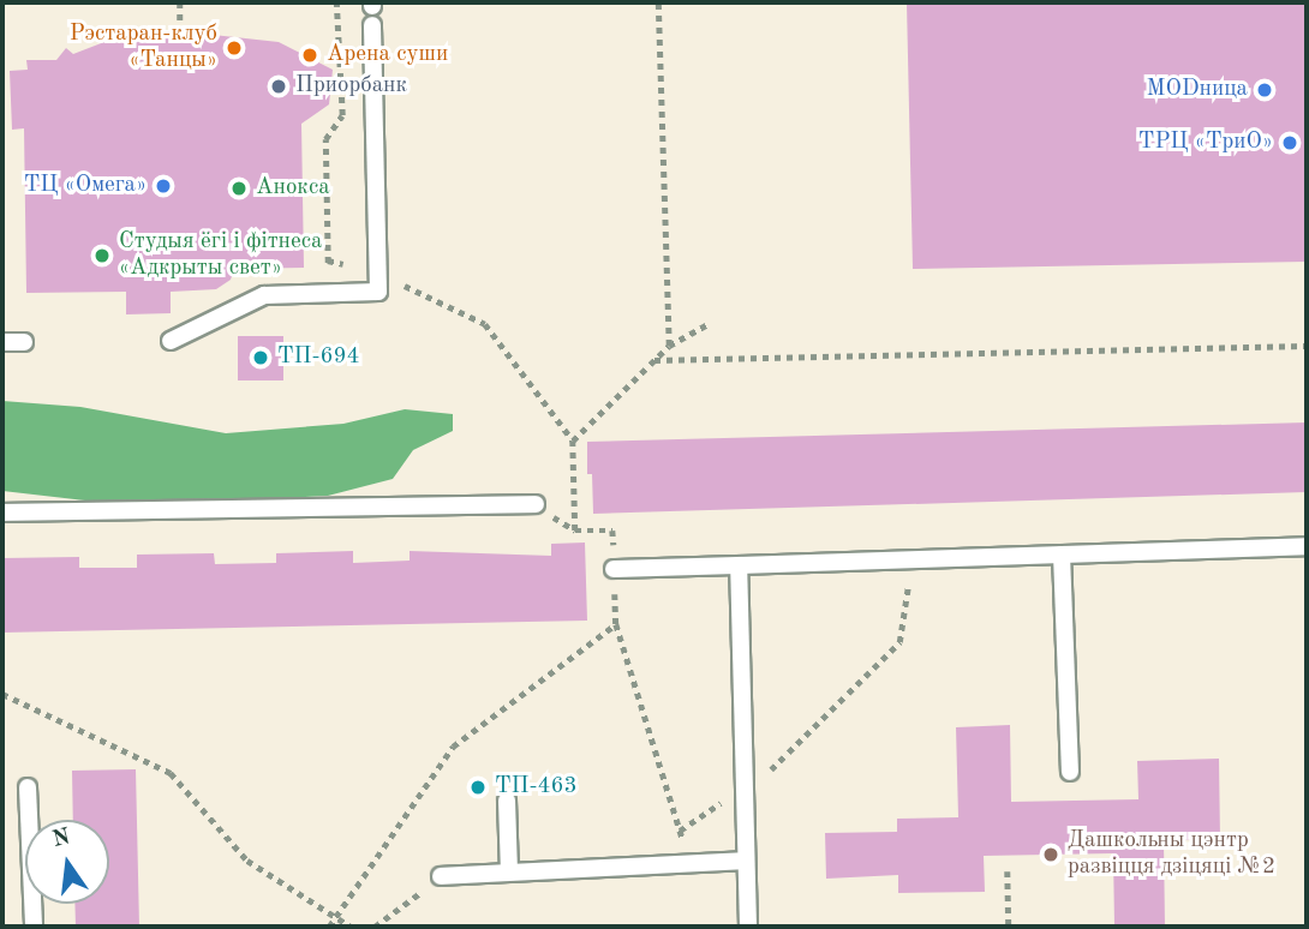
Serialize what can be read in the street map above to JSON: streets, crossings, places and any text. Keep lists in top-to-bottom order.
{
  "places": [
    "Рэстаран-клуб «Танцы»",
    "Арена суши",
    "Приорбанк",
    "MODница",
    "ТРЦ «ТриО»",
    "ТЦ «Омега»",
    "Анокса",
    "Студыя ёгі і фітнеса «Адкрыты свет»",
    "ТП-694",
    "ТП-463",
    "Дашкольны цэнтр развіцця дзіцяці №2"
  ],
  "north": "top"
}
